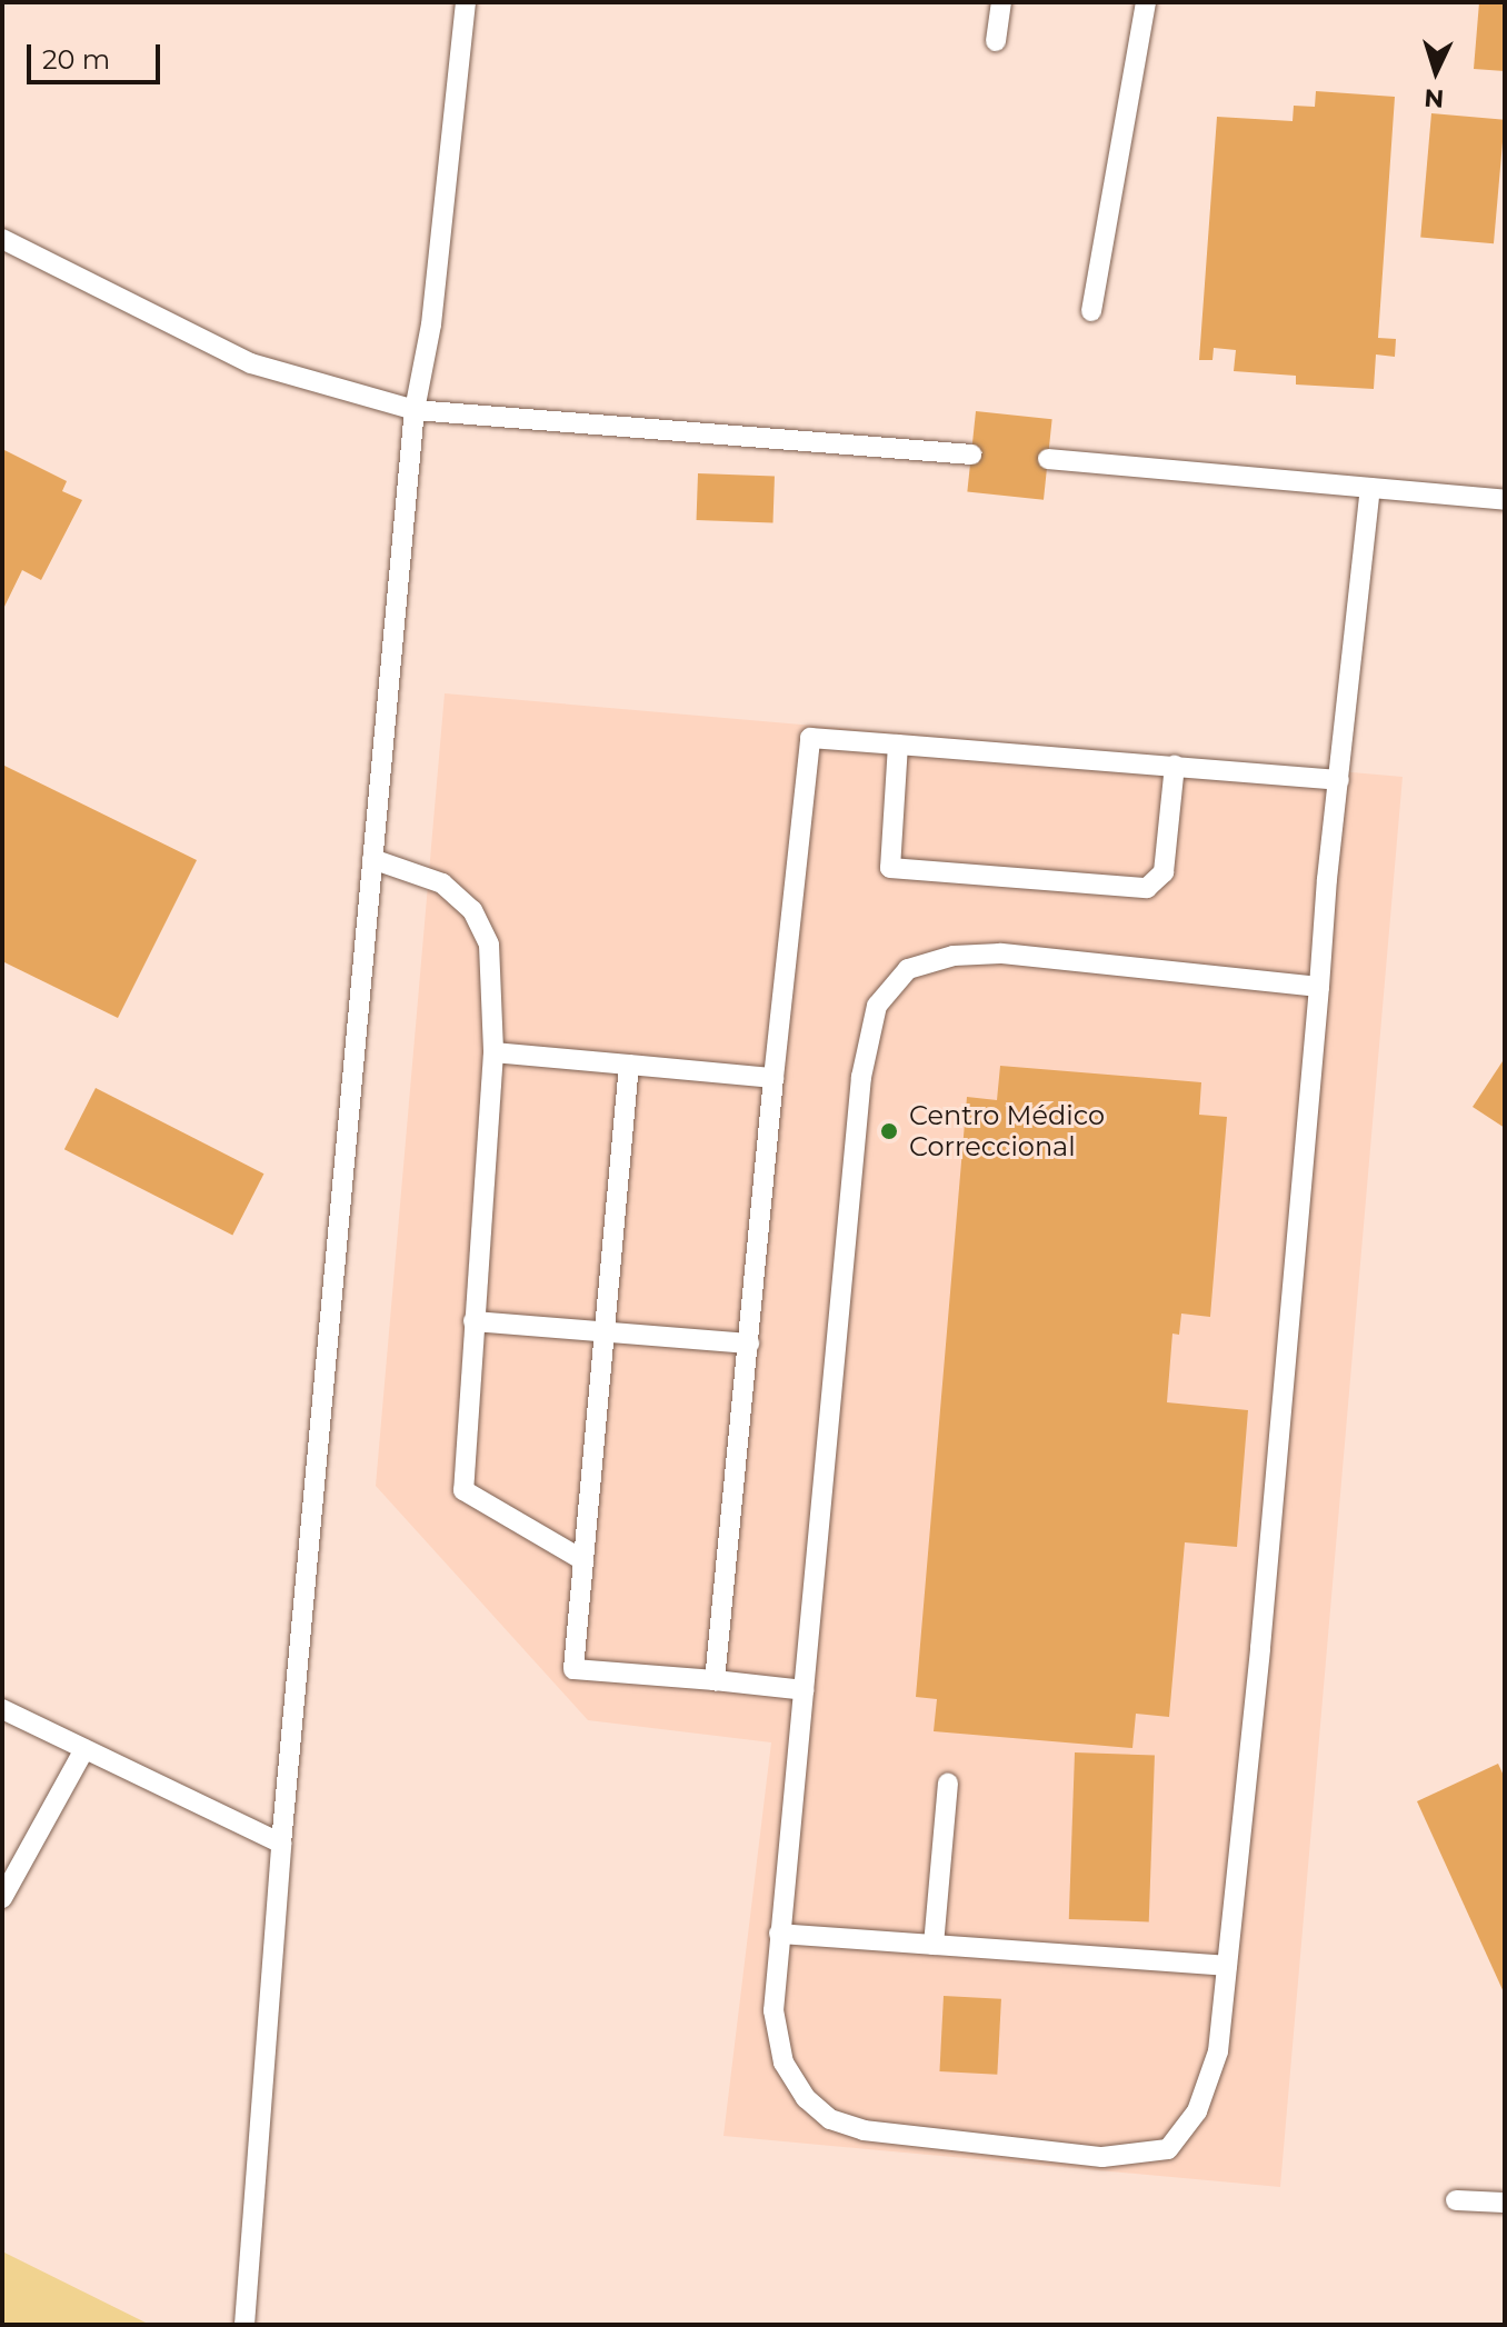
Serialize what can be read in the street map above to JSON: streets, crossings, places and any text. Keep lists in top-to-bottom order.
{
  "places": ["Centro Médico Correccional"],
  "scale_bar": "20 m",
  "north": "bottom"
}
